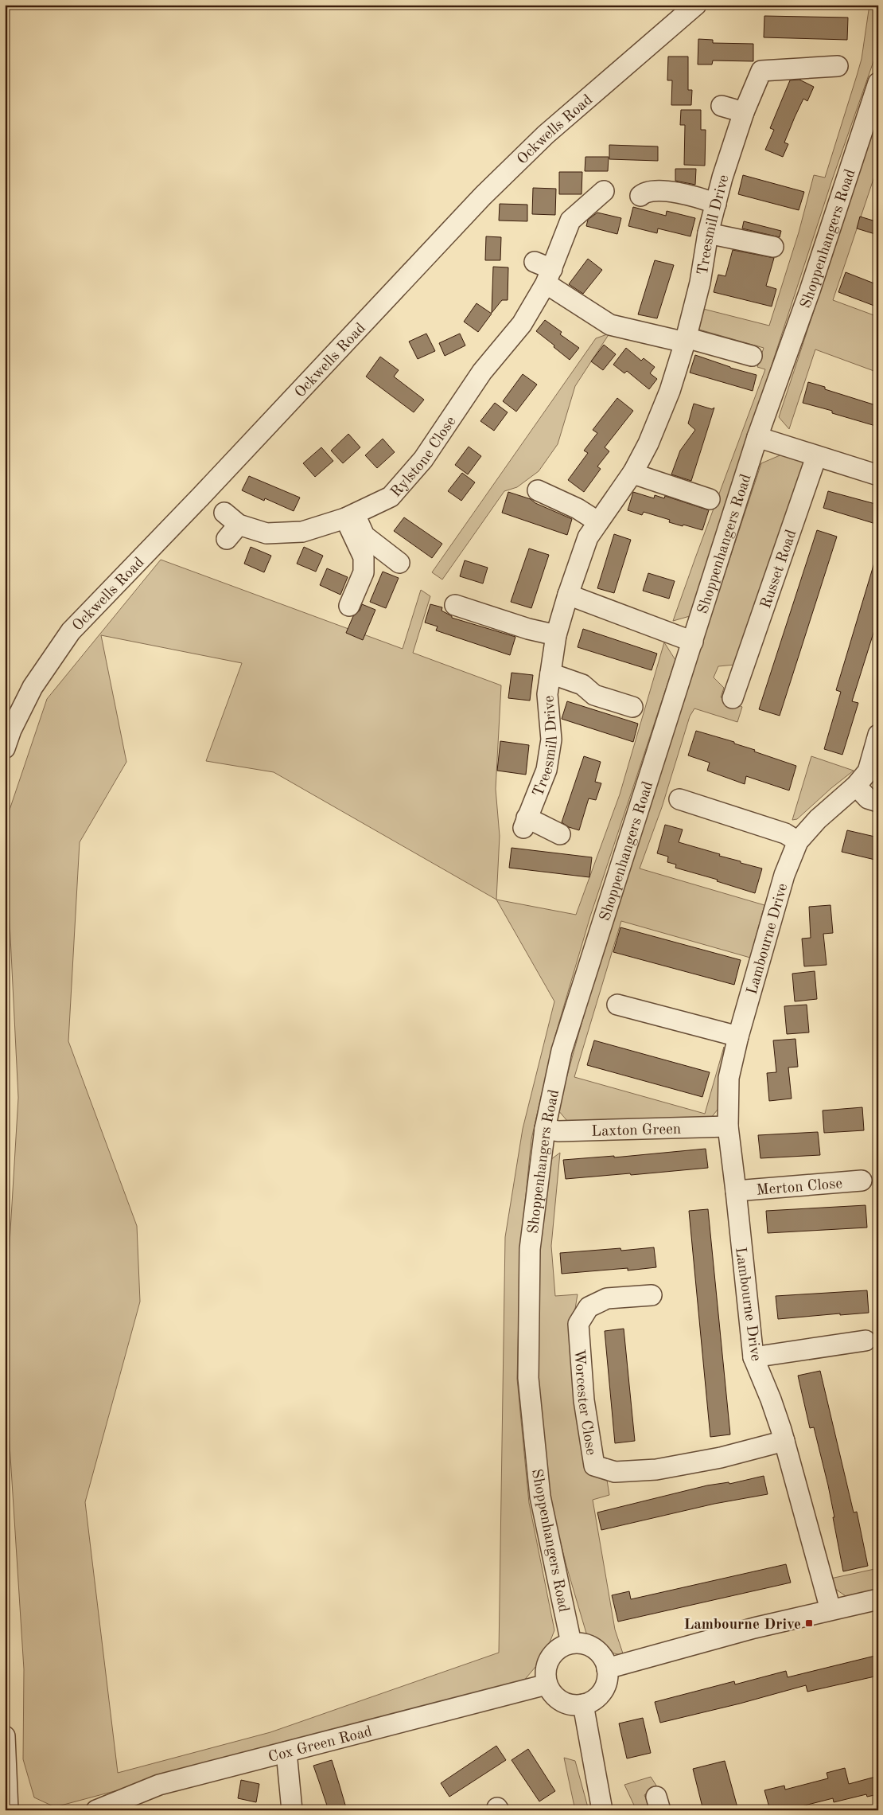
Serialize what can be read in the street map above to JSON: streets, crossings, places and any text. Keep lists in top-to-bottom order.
{
  "streets": {
    "street": [
      "Ockwells Road",
      "Treesmill Drive",
      "Shoppenhangers Road",
      "Rylstone Close",
      "Russet Road",
      "Lambourne Drive",
      "Laxton Green",
      "Merton Close",
      "Worcester Close",
      "Cox Green Road"
    ]
  },
  "crossings": [
    ["Shoppenhangers Road", "Laxton Green"],
    ["Shoppenhangers Road", "Cox Green Road"],
    ["Lambourne Drive", "Laxton Green"],
    ["Lambourne Drive", "Merton Close"],
    ["Lambourne Drive", "Worcester Close"]
  ],
  "places": {
    "transit": ["Lambourne Drive"]
  }
}
